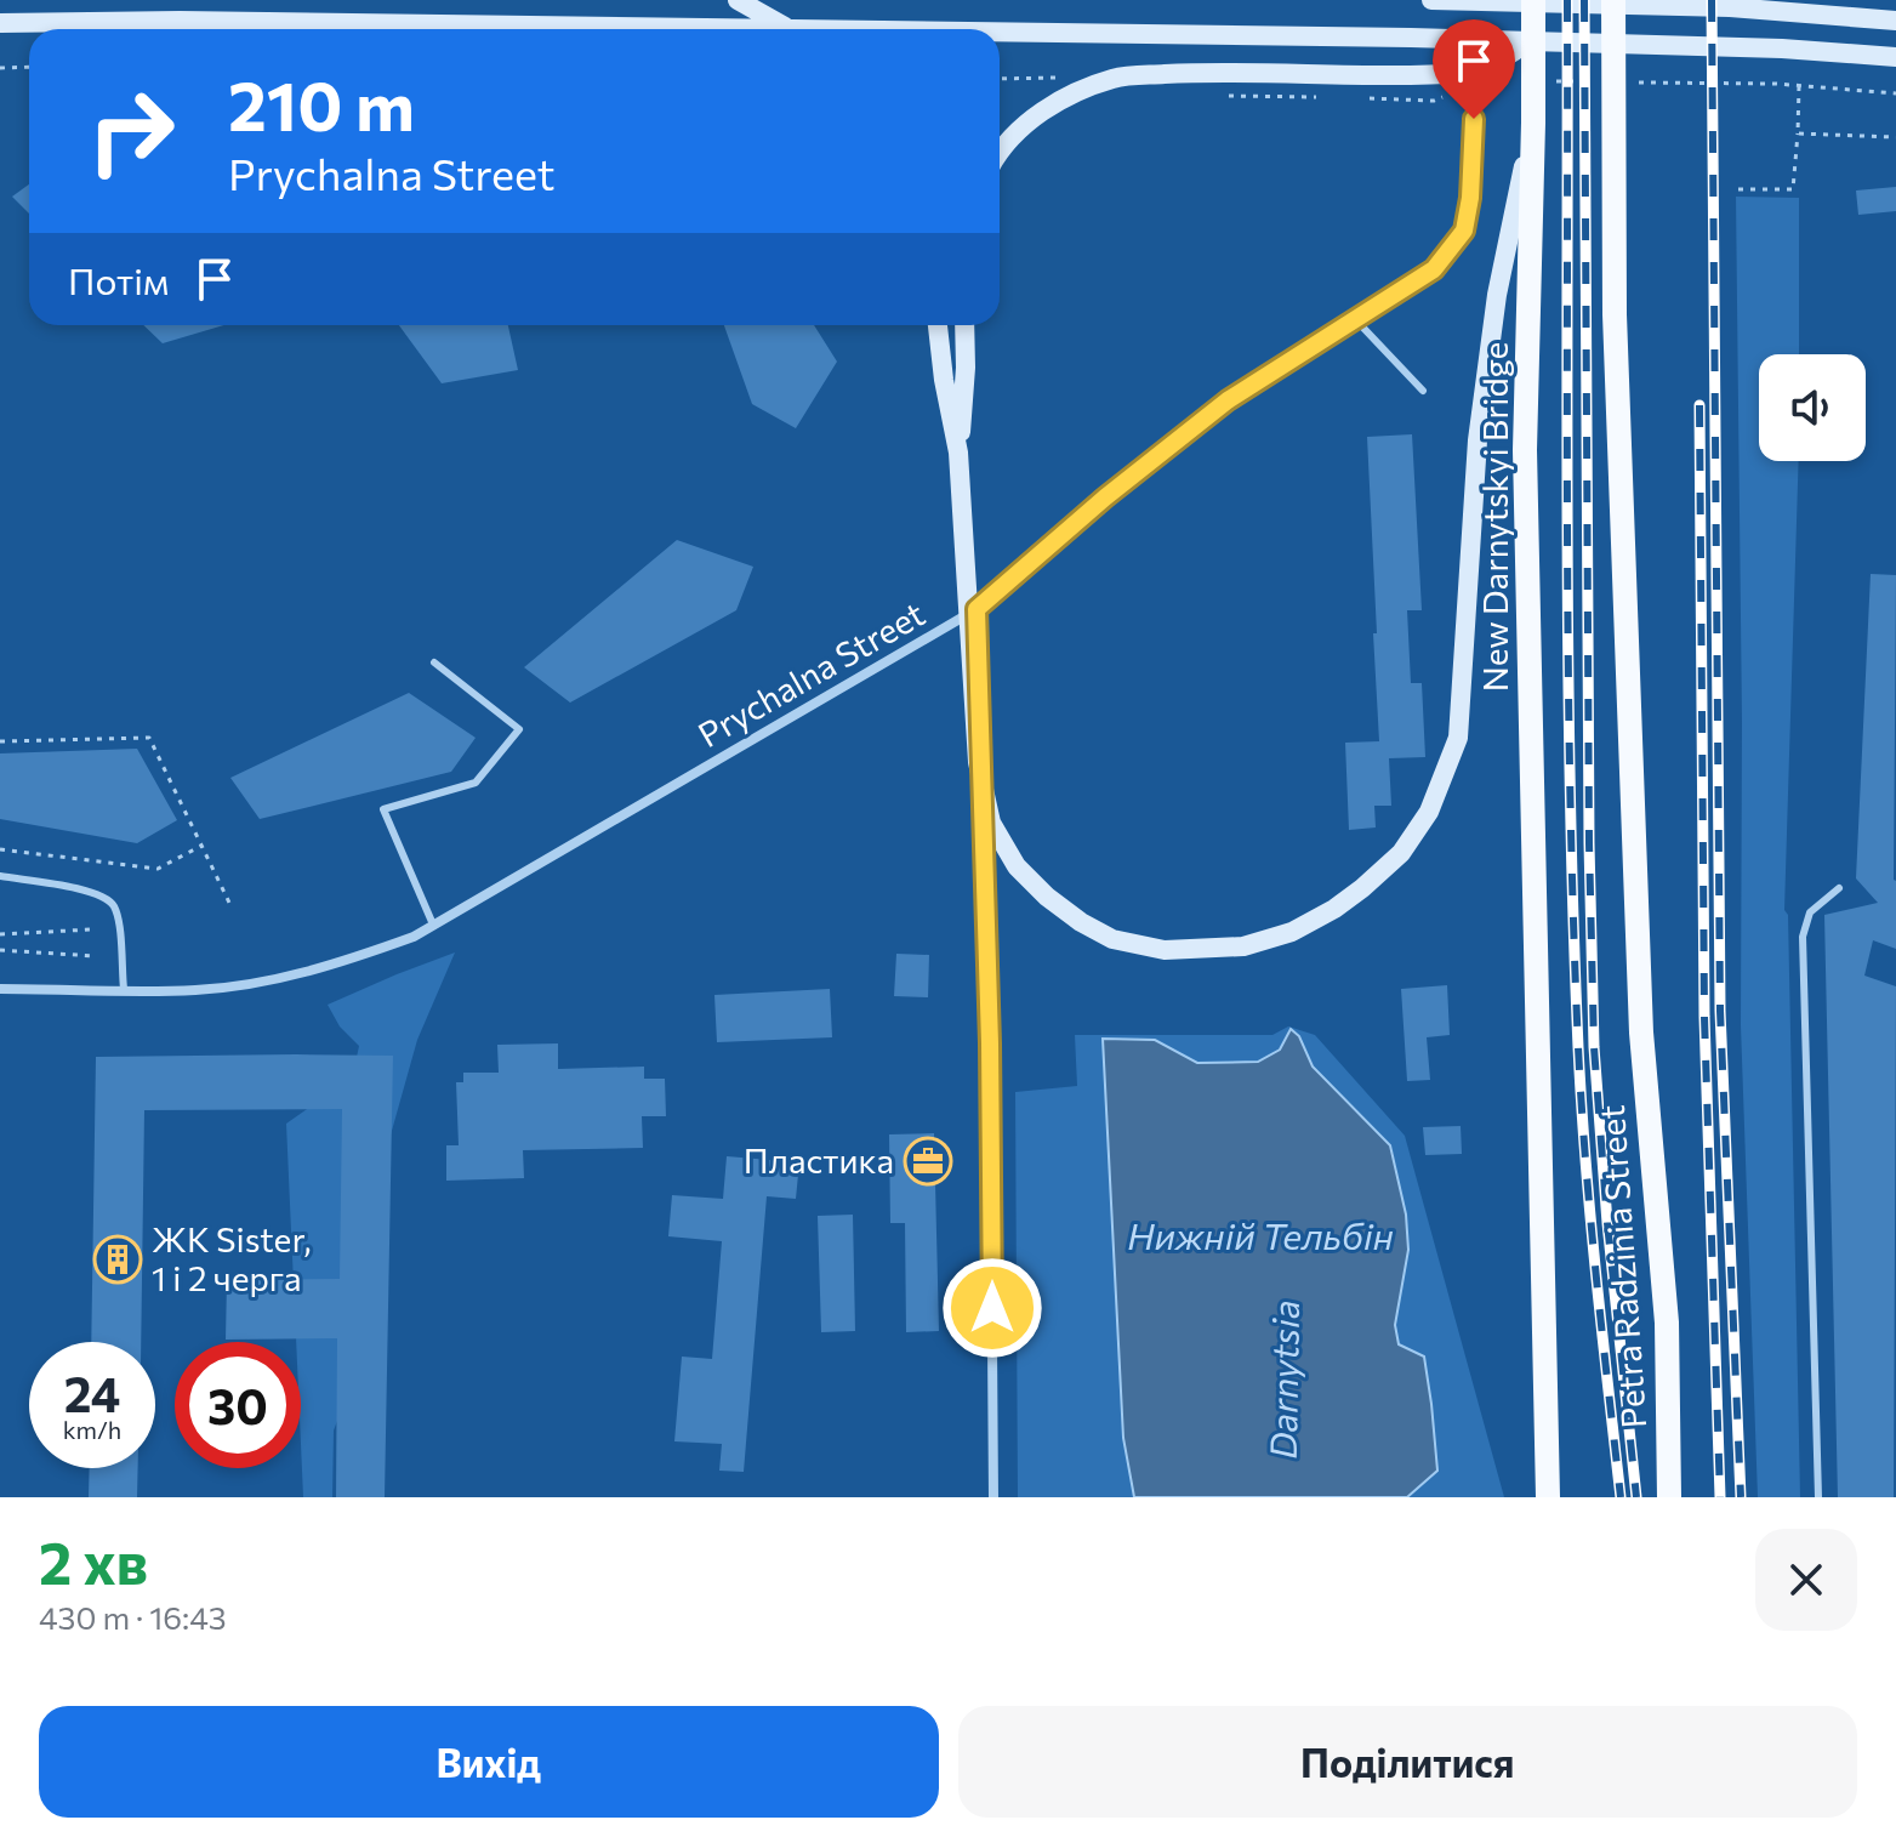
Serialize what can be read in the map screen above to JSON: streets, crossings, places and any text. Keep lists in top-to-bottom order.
{
  "streets": {
    "main road": ["New Darnytskyi Bridge", "Petra Radzinia Street"],
    "street": ["Prychalna Street"]
  },
  "water": ["Нижній Тельбін", "Darnytsia"],
  "places": {
    "office": ["Пластика"],
    "building": ["ЖК Sister, 1 і 2 черга"]
  },
  "page": {
    "turn": ["210 m", "Prychalna Street"],
    "then": "Потім",
    "speed": "24 km/h",
    "limit": "30",
    "heading": ["2 хв", "430 m · 16:43"],
    "buttons": ["Вихід", "Поділитися"]
  }
}
